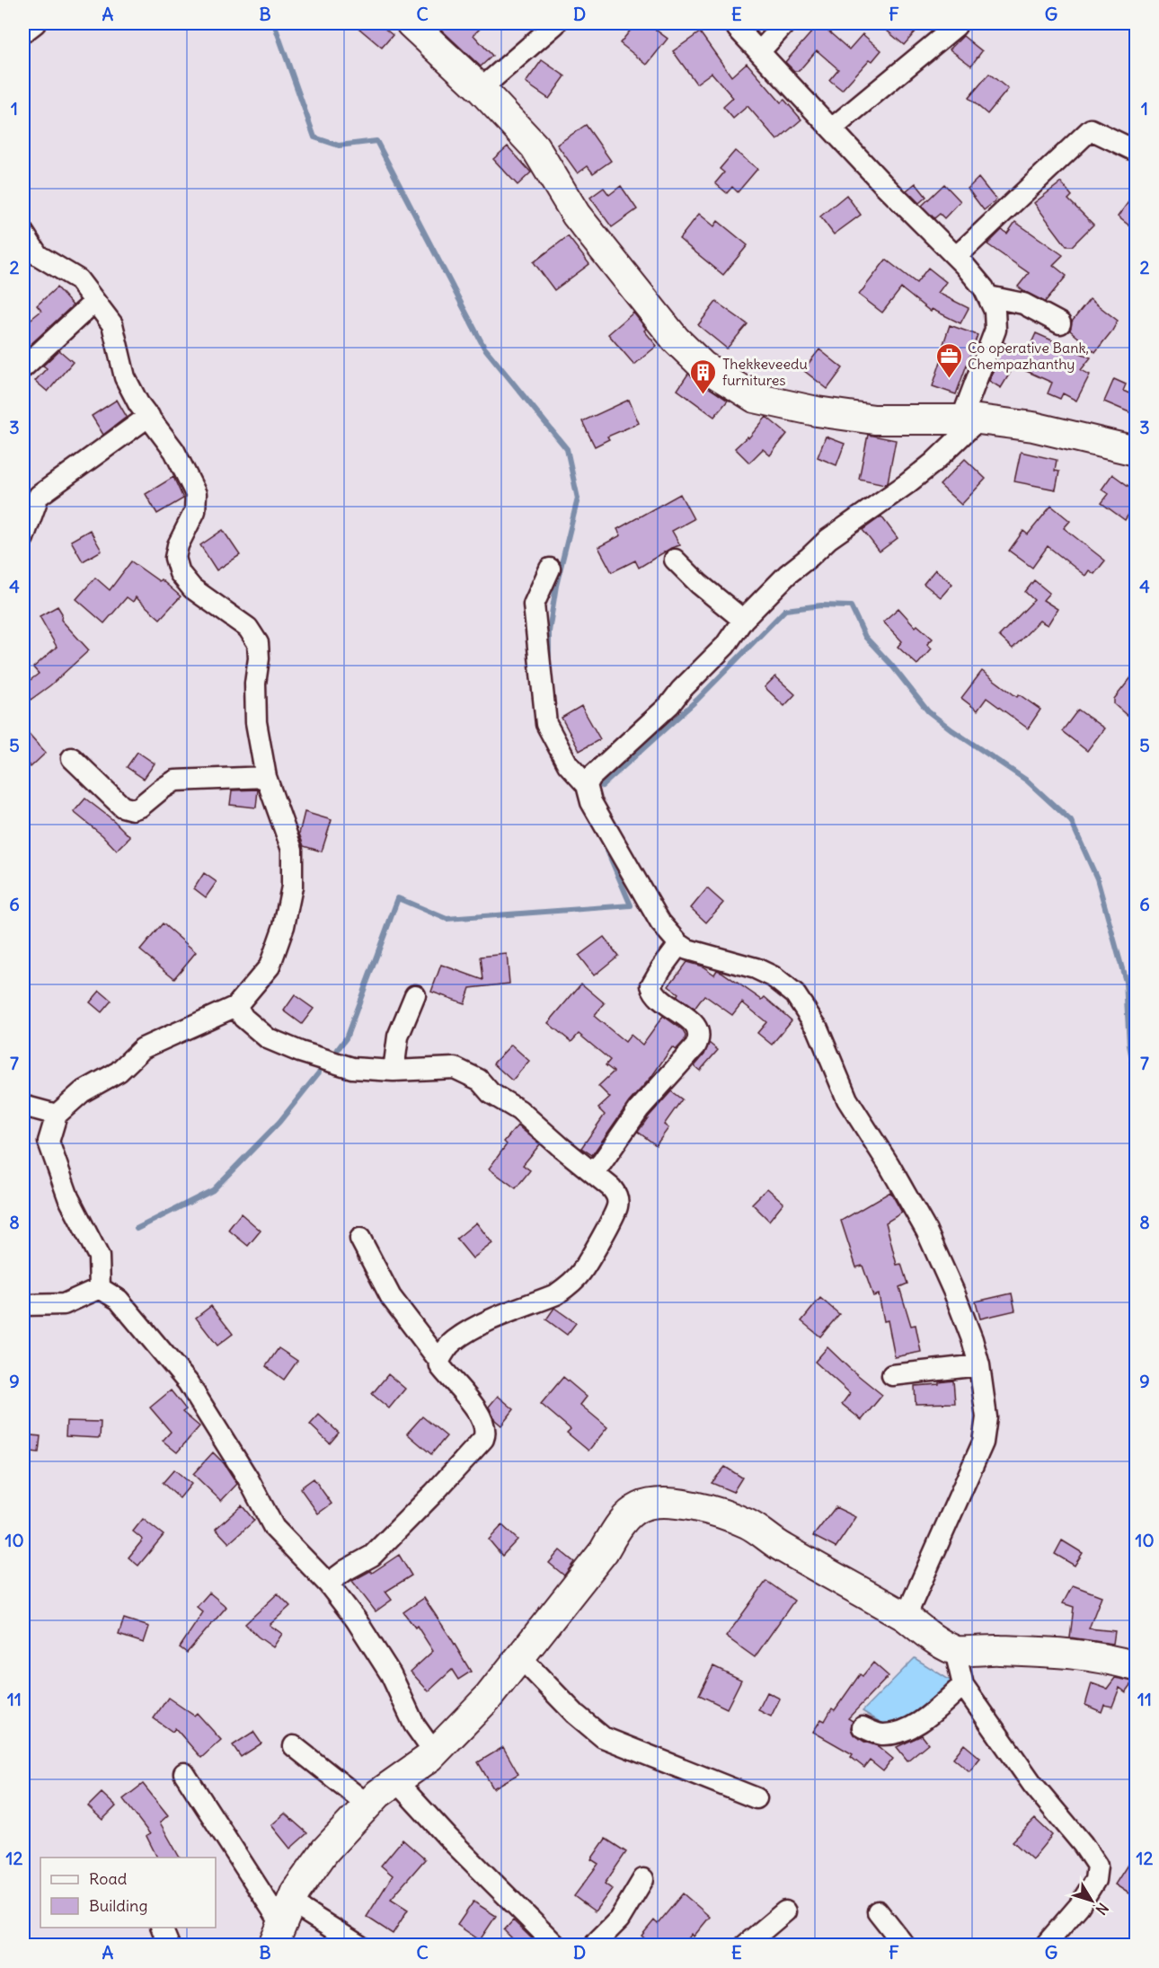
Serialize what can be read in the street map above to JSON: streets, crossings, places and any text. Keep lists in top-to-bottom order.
{
  "places": {
    "office": ["Co operative Bank, Chempazhanthy"],
    "building": ["Thekkeveedu furnitures"]
  },
  "legend": ["Road", "Building"],
  "north": "bottom right",
  "grid": {
    "columns": [
      "A",
      "B",
      "C",
      "D",
      "E",
      "F",
      "G"
    ],
    "rows": [
      "1",
      "2",
      "3",
      "4",
      "5",
      "6",
      "7",
      "8",
      "9",
      "10",
      "11",
      "12"
    ]
  }
}
